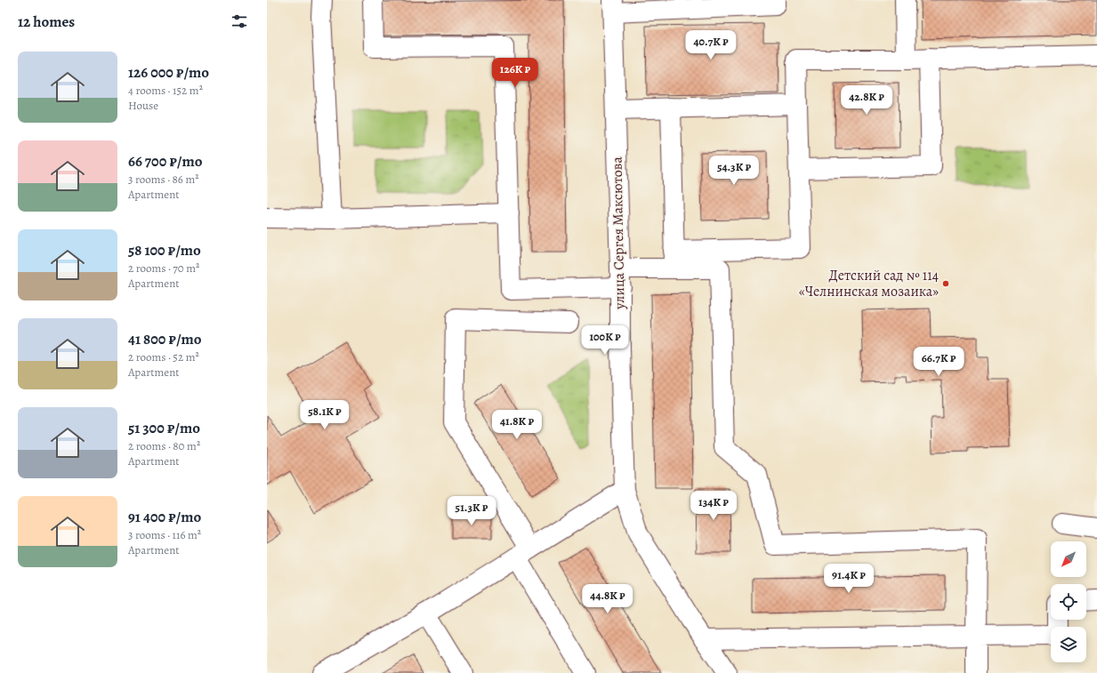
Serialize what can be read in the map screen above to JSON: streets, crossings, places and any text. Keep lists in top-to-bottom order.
{
  "streets": {
    "street": ["улица Сергея Максютова"]
  },
  "places": ["Детский сад № 114 «Челнинская мозаика»"],
  "north": "bottom left",
  "page": {
    "heading": "12 homes",
    "price": [
      "40.7K ₽",
      "126K ₽",
      "42.8K ₽",
      "54.3K ₽",
      "100K ₽",
      "66.7K ₽",
      "58.1K ₽",
      "41.8K ₽",
      "134K ₽",
      "51.3K ₽",
      "91.4K ₽",
      "44.8K ₽"
    ],
    "list": [
      {
        "name": "126 000 ₽/mo",
        "note": "4 rooms · 152 m² · House"
      },
      {
        "name": "66 700 ₽/mo",
        "note": "3 rooms · 86 m² · Apartment"
      },
      {
        "name": "58 100 ₽/mo",
        "note": "2 rooms · 70 m² · Apartment"
      },
      {
        "name": "41 800 ₽/mo",
        "note": "2 rooms · 52 m² · Apartment"
      },
      {
        "name": "51 300 ₽/mo",
        "note": "2 rooms · 80 m² · Apartment"
      },
      {
        "name": "91 400 ₽/mo",
        "note": "3 rooms · 116 m² · Apartment"
      }
    ]
  }
}
